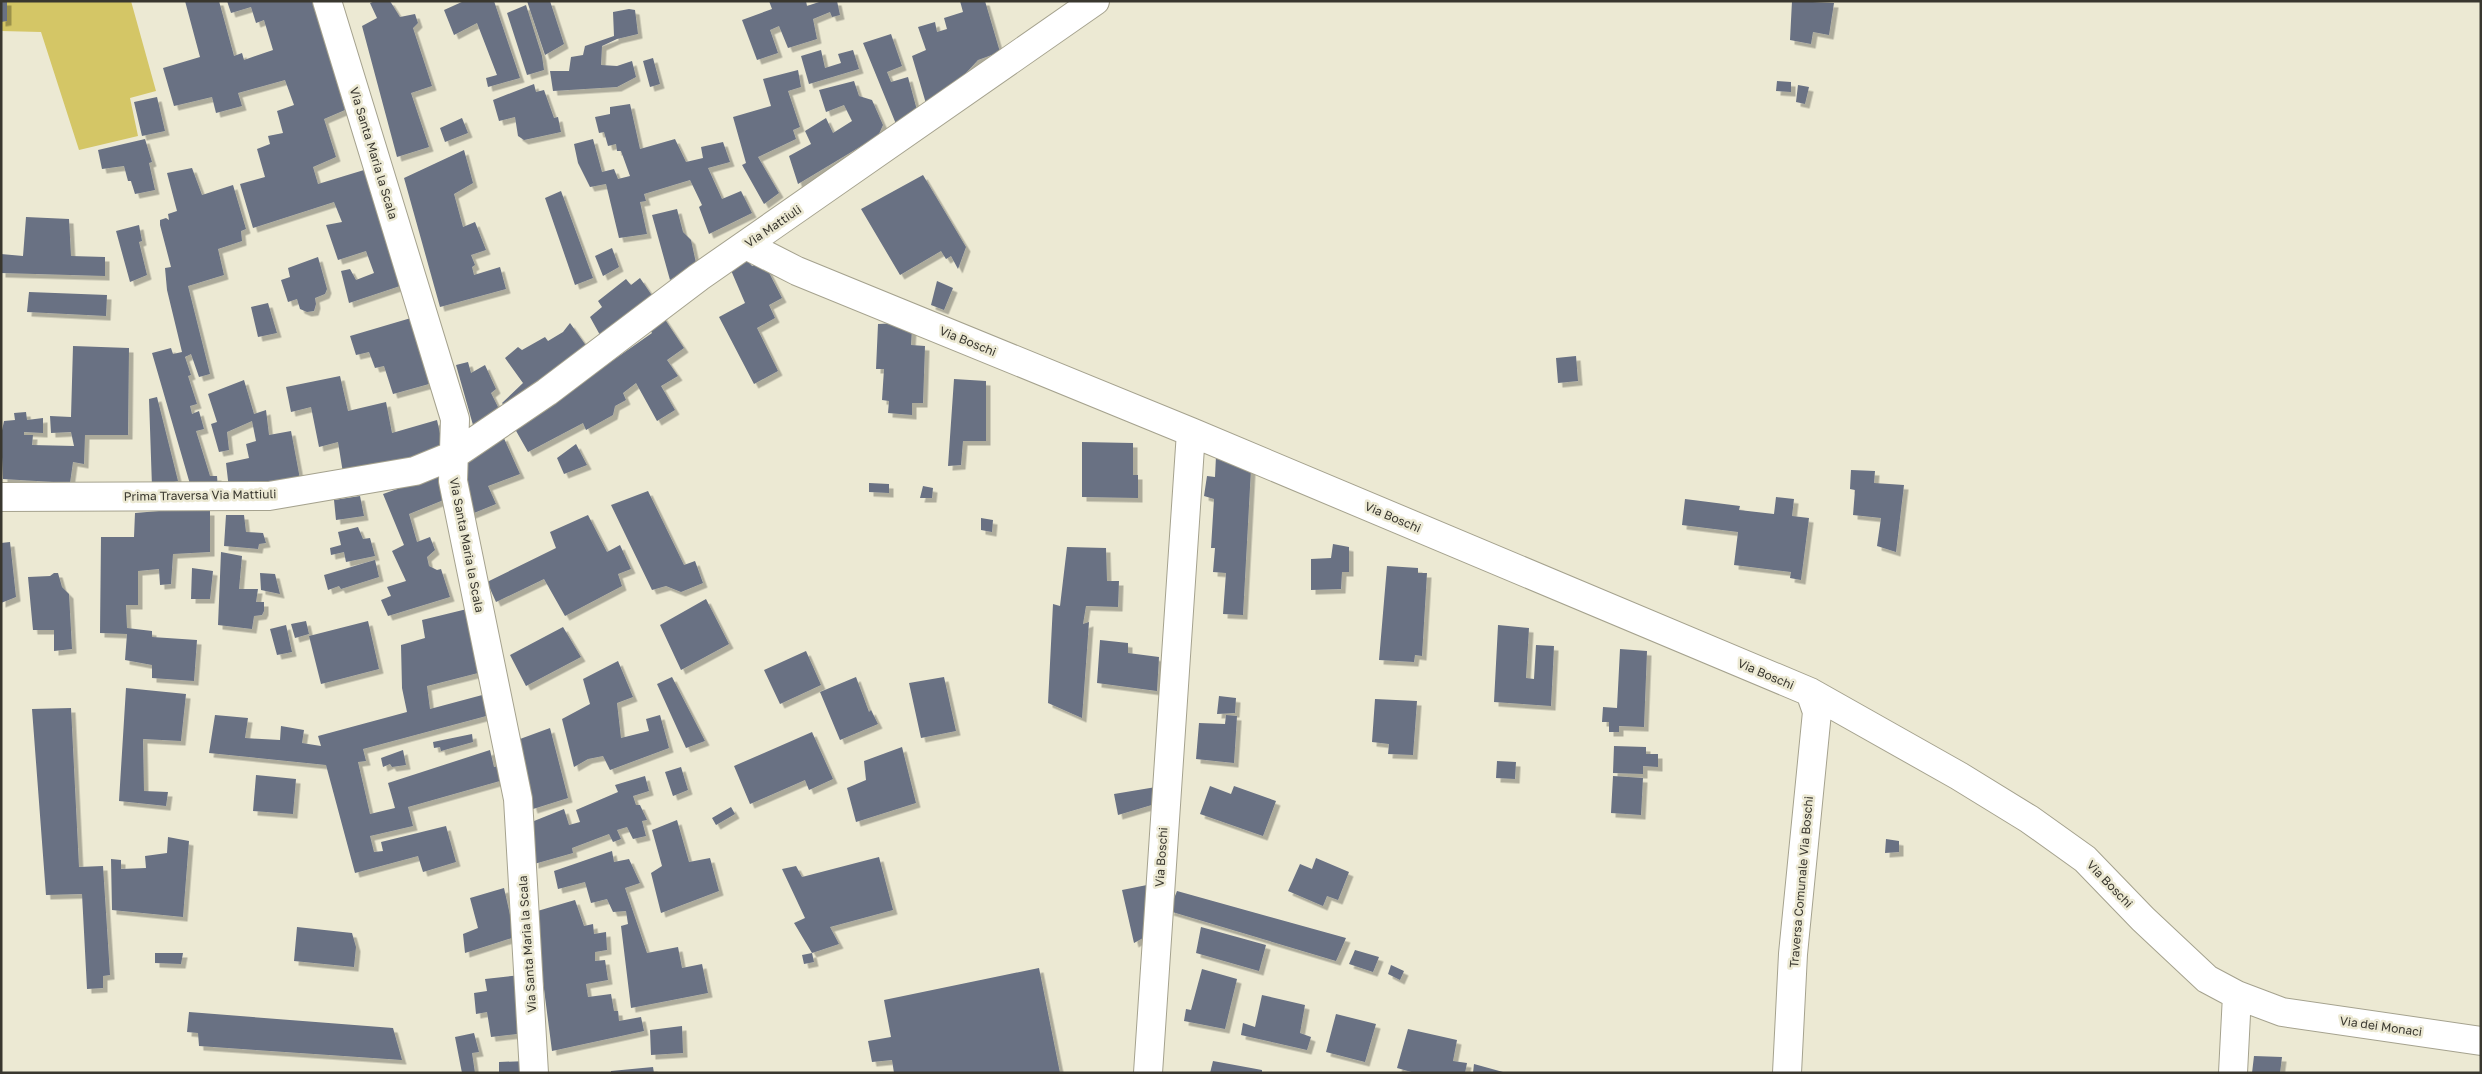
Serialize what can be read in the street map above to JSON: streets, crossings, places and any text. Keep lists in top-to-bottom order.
{
  "streets": {
    "street": [
      "Via Santa Maria la Scala",
      "Via Mattiuli",
      "Via Boschi",
      "Prima Traversa Via Mattiuli",
      "Traversa Comunale Via Boschi",
      "Via dei Monaci"
    ]
  },
  "crossings": [
    ["Via Santa Maria la Scala", "Via Mattiuli"],
    ["Via Santa Maria la Scala", "Prima Traversa Via Mattiuli"],
    ["Via Mattiuli", "Via Boschi"],
    ["Via Mattiuli", "Prima Traversa Via Mattiuli"],
    ["Via Boschi", "Traversa Comunale Via Boschi"],
    ["Via Boschi", "Via dei Monaci"]
  ]
}
